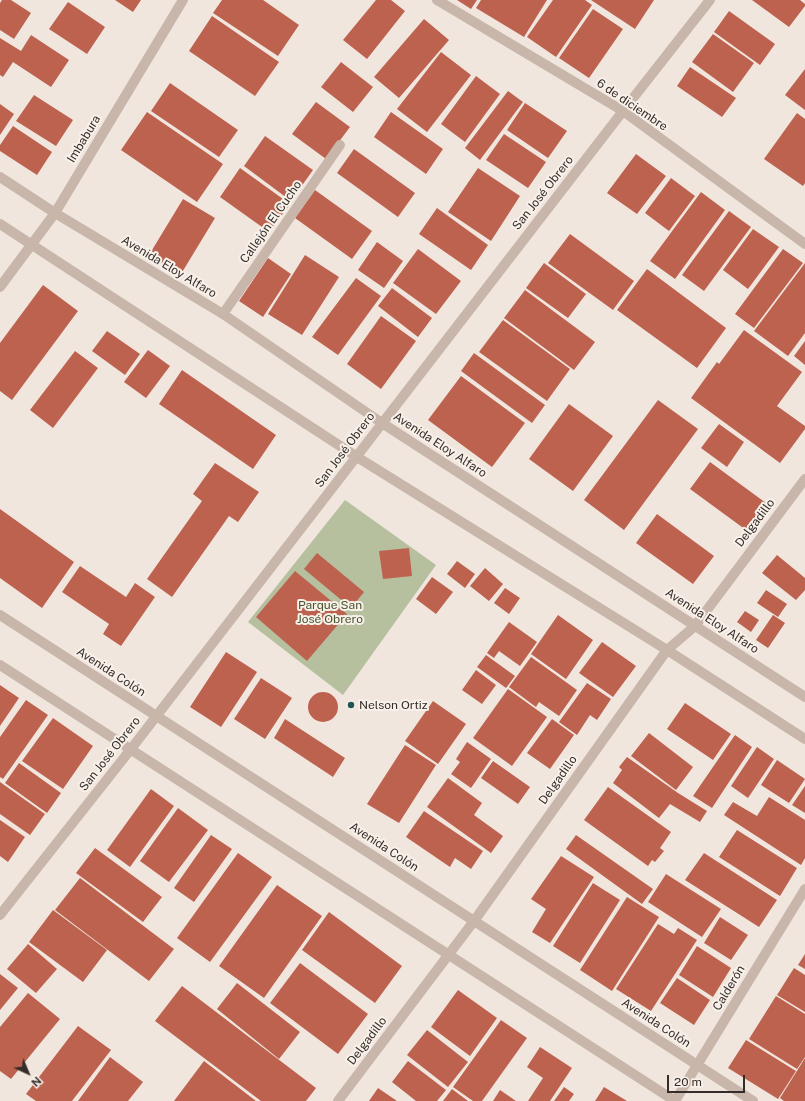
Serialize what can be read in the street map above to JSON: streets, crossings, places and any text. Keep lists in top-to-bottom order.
{
  "streets": {
    "street": [
      "6 de diciembre",
      "Imbabura",
      "San José Obrero",
      "Callejón El Cucho",
      "Avenida Eloy Alfaro",
      "Delgadillo",
      "Avenida Colón",
      "Calderón"
    ]
  },
  "crossings": [
    ["6 de diciembre", "San José Obrero"],
    ["Imbabura", "Avenida Eloy Alfaro"],
    ["San José Obrero", "Avenida Eloy Alfaro"],
    ["San José Obrero", "Avenida Colón"],
    ["Callejón El Cucho", "Avenida Eloy Alfaro"],
    ["Avenida Eloy Alfaro", "Delgadillo"],
    ["Delgadillo", "Avenida Colón"],
    ["Avenida Colón", "Calderón"]
  ],
  "parks": ["Parque San José Obrero"],
  "places": ["Nelson Ortiz"],
  "scale_bar": "20 m",
  "north": "bottom right"
}
